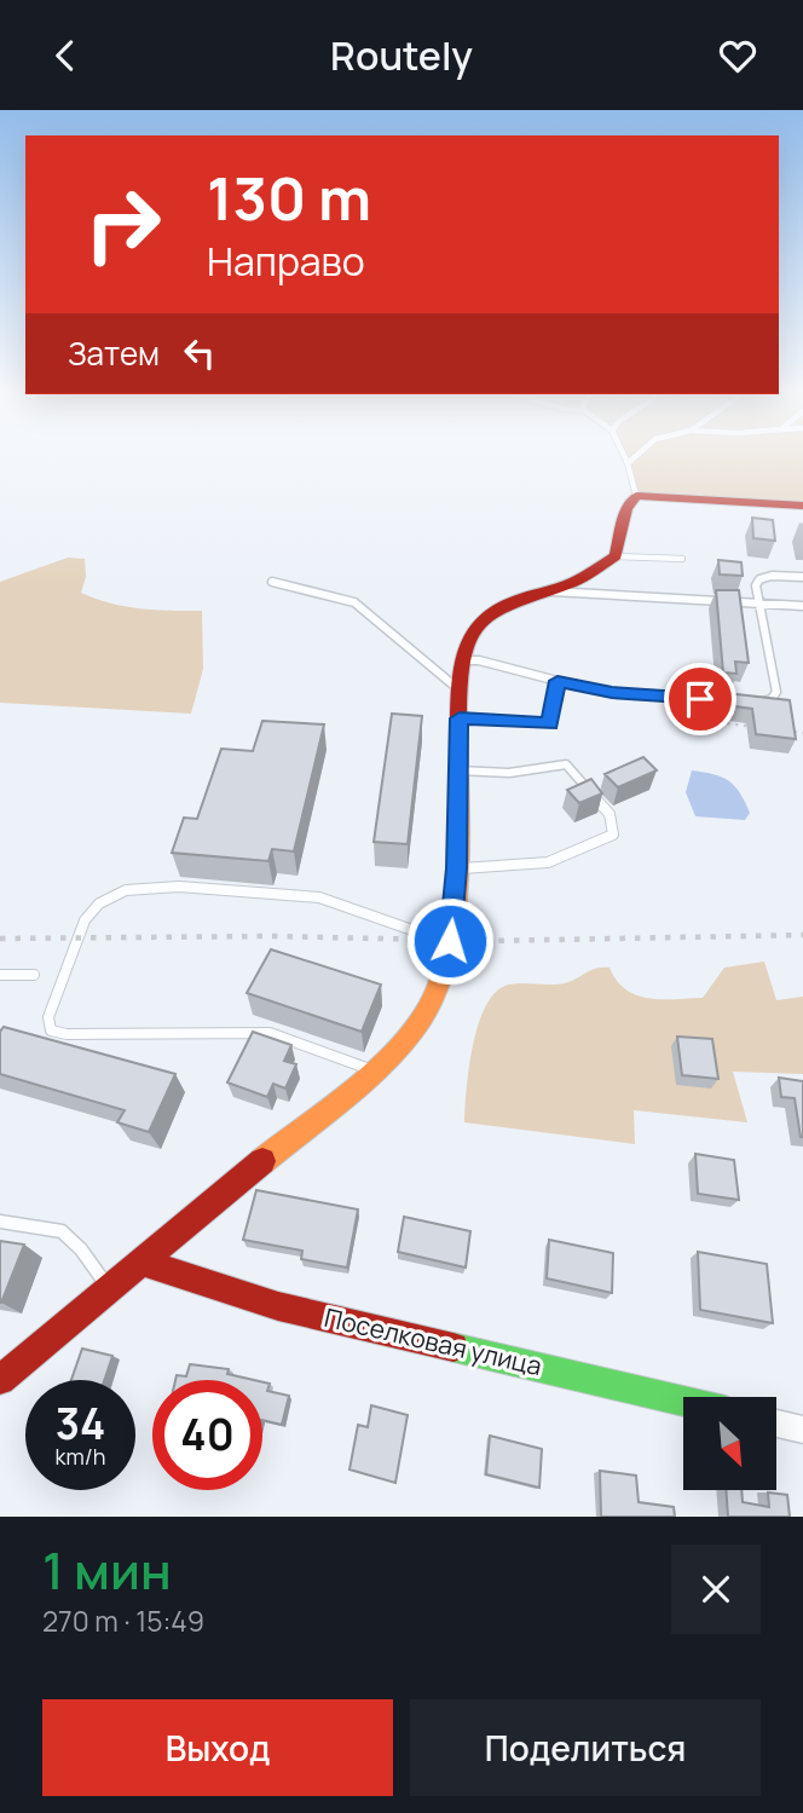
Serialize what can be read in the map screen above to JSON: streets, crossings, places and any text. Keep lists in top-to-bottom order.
{
  "streets": {
    "street": ["Поселковая улица"]
  },
  "north": "bottom right",
  "page": {
    "header": "Routely",
    "turn": ["130 m", "Направо"],
    "then": "Затем",
    "speed": "34 km/h",
    "limit": "40",
    "heading": ["1 мин", "270 m · 15:49"],
    "buttons": ["Выход", "Поделиться"]
  }
}
